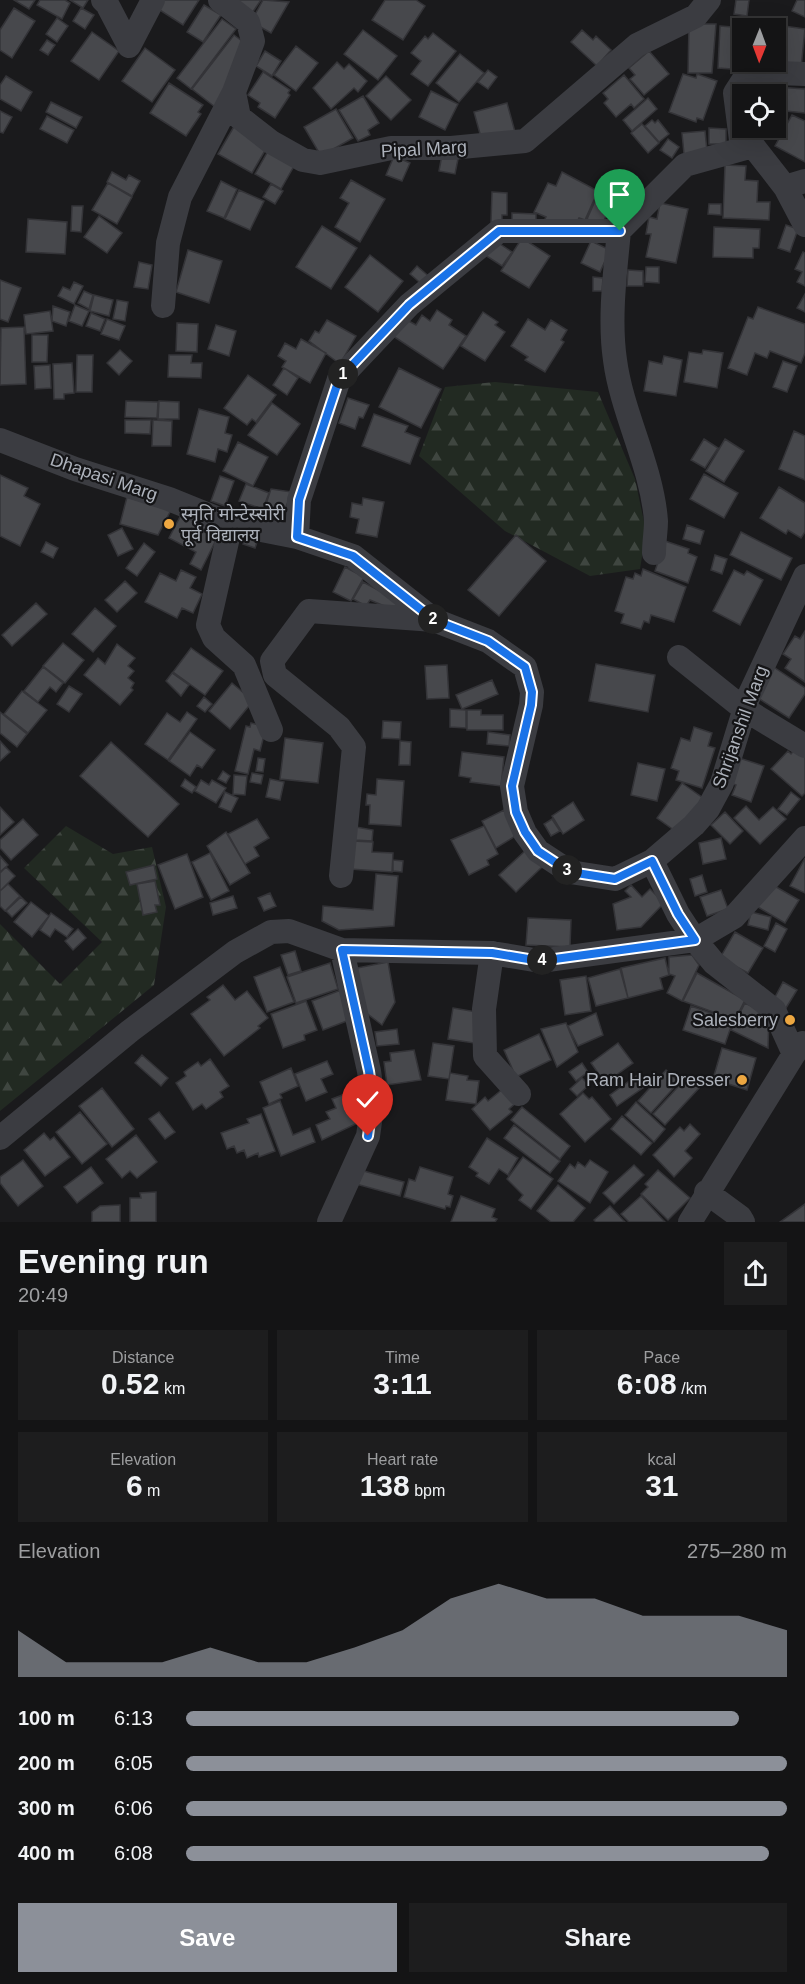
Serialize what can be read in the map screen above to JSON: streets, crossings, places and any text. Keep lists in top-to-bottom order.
{
  "streets": {
    "street": ["Pipal Marg", "Dhapasi Marg", "Shrijanshil Marg"]
  },
  "crossings": [
    ["Dhapasi Marg", "Shrijanshil Marg"]
  ],
  "places": ["स्मृति मोन्टेस्सोरी पूर्व विद्यालय", "Salesberry", "Ram Hair Dresser"],
  "north": "bottom",
  "page": {
    "pins": [
      "1",
      "2",
      "3",
      "4"
    ],
    "heading": ["Evening run", "20:49"],
    "stats": [
      ["Distance", "0.52 km"],
      ["Time", "3:11"],
      ["Pace", "6:08 /km"],
      ["Elevation", "6 m"],
      ["Heart rate", "138 bpm"],
      ["kcal", "31"]
    ],
    "chart": ["Elevation", "275–280 m"],
    "list": [
      {
        "name": "100 m",
        "note": "6:13"
      },
      {
        "name": "200 m",
        "note": "6:05"
      },
      {
        "name": "300 m",
        "note": "6:06"
      },
      {
        "name": "400 m",
        "note": "6:08"
      }
    ],
    "buttons": ["Save", "Share"]
  }
}
